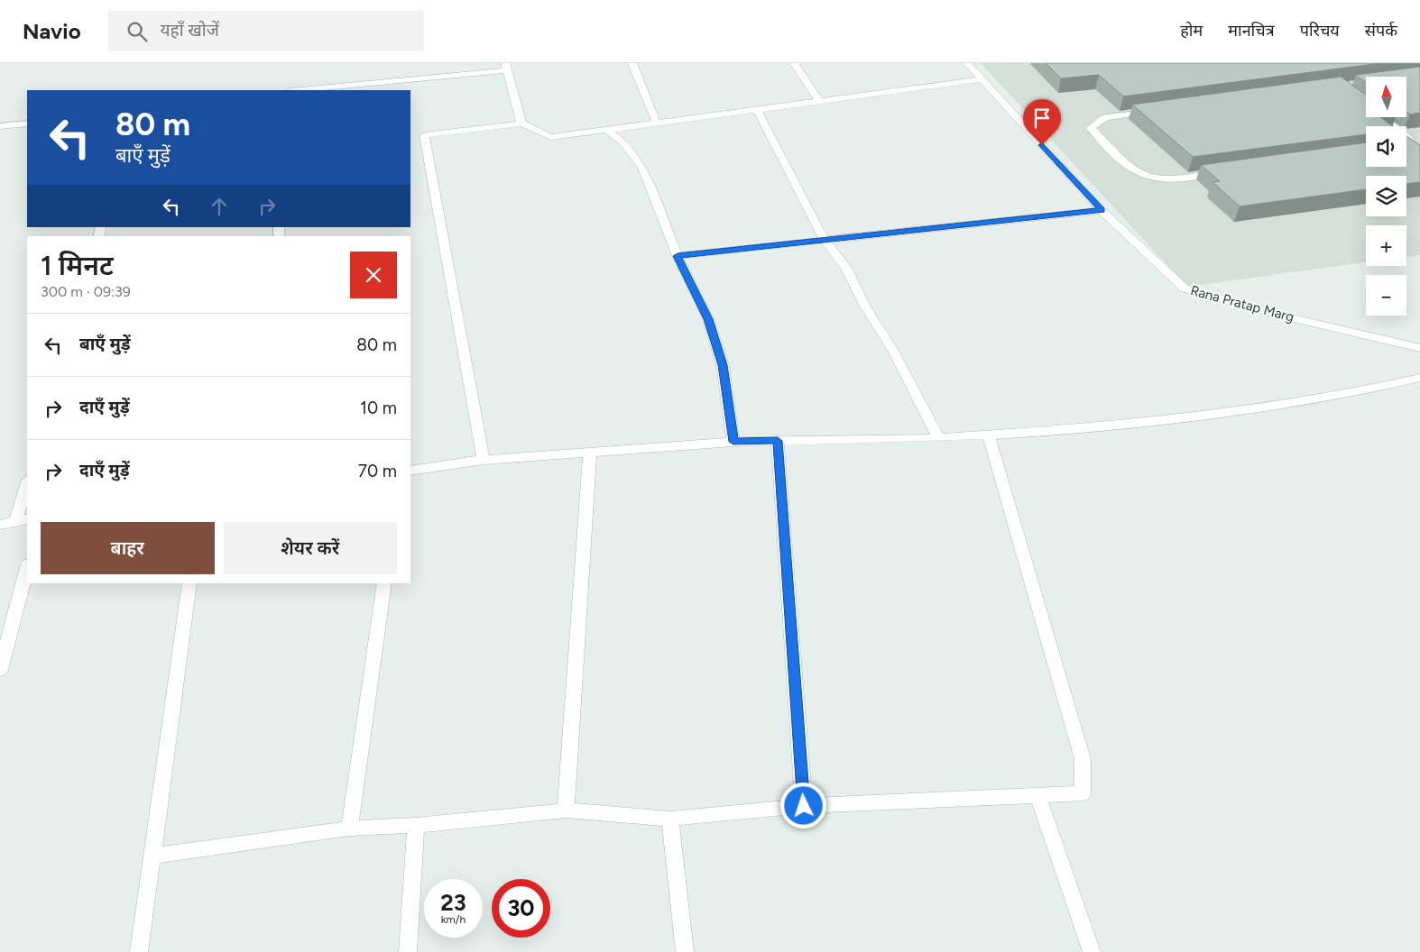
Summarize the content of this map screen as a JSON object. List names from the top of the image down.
{
  "streets": {
    "street": ["Rana Pratap Marg"]
  },
  "north": "top",
  "page": {
    "header": "Navio",
    "search": "यहाँ खोजें",
    "nav": [
      "होम",
      "मानचित्र",
      "परिचय",
      "संपर्क"
    ],
    "map_buttons": ["+", "−"],
    "turn": ["80 m", "बाएँ मुड़ें"],
    "heading": ["1 मिनट", "300 m · 09:39"],
    "list": [
      {
        "name": "बाएँ मुड़ें",
        "value": "80 m"
      },
      {
        "name": "दाएँ मुड़ें",
        "value": "10 m"
      },
      {
        "name": "दाएँ मुड़ें",
        "value": "70 m"
      }
    ],
    "buttons": ["बाहर", "शेयर करें"],
    "speed": "23 km/h",
    "limit": "30"
  }
}
